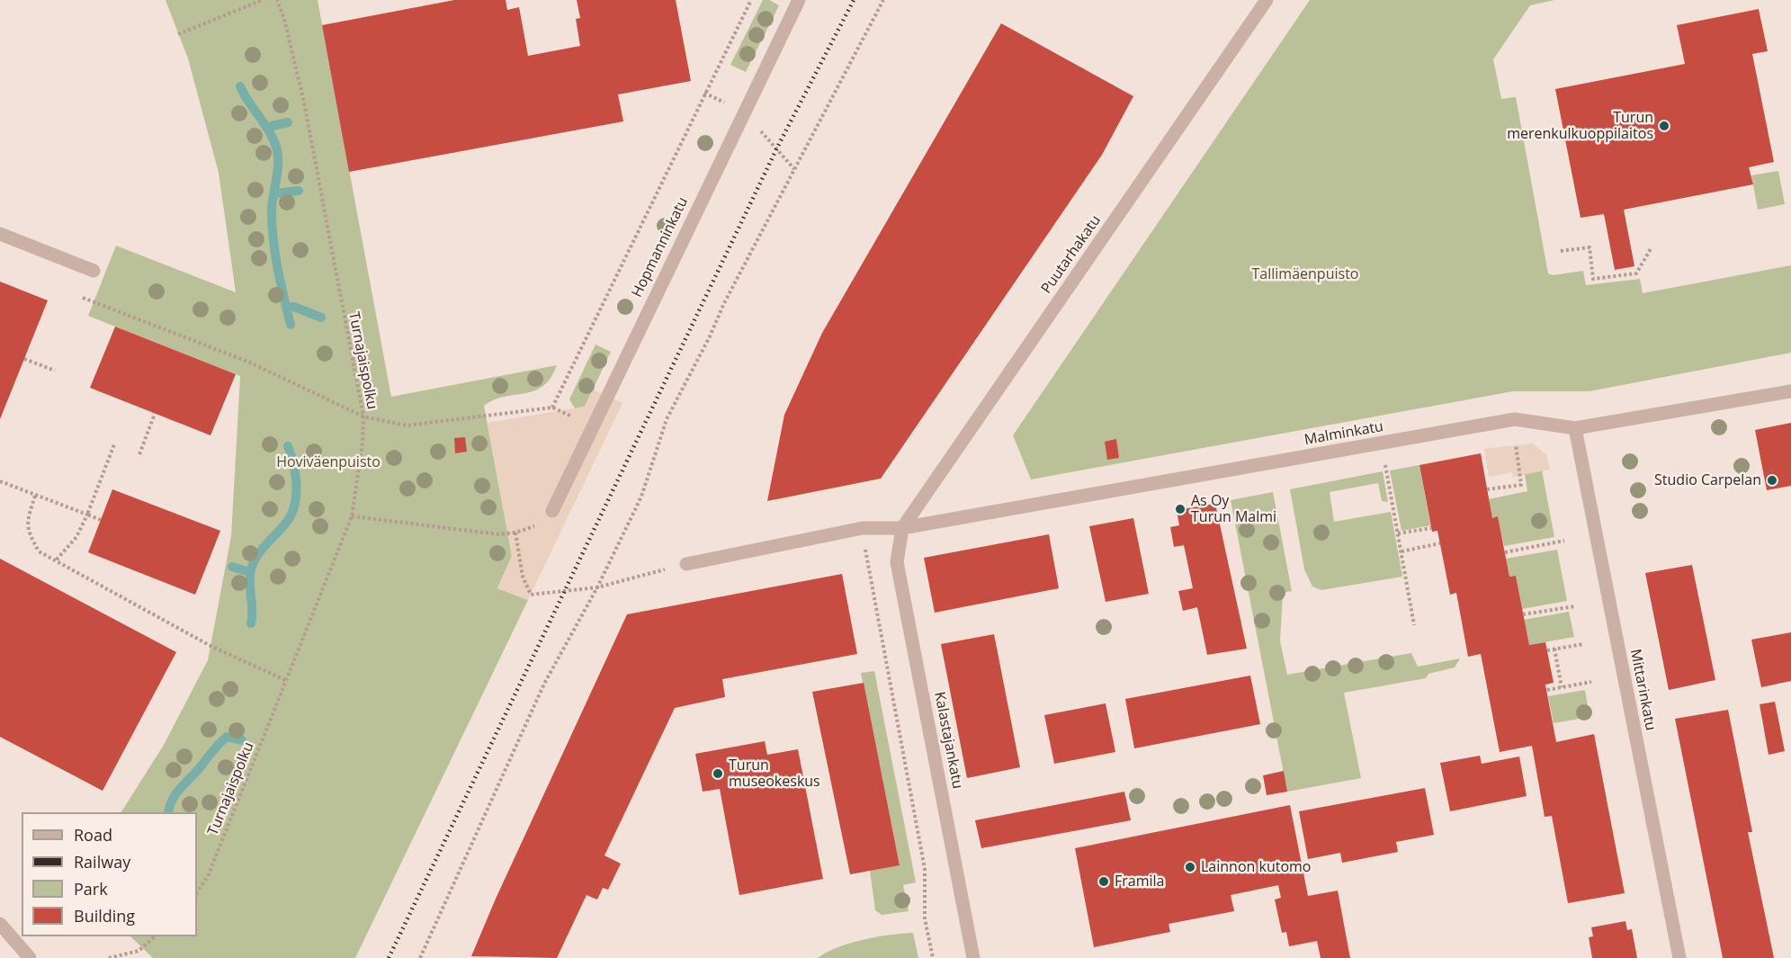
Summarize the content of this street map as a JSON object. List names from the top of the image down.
{
  "streets": {
    "street": [
      "Hopmanninkatu",
      "Puutarhakatu",
      "Malminkatu",
      "Mittarinkatu",
      "Kalastajankatu"
    ],
    "path": ["Turnajaispolku"]
  },
  "crossings": [
    ["Puutarhakatu", "Malminkatu"],
    ["Puutarhakatu", "Kalastajankatu"],
    ["Malminkatu", "Mittarinkatu"],
    ["Malminkatu", "Kalastajankatu"]
  ],
  "parks": ["Tallimäenpuisto", "Hoviväenpuisto"],
  "places": [
    "Turun merenkulkuoppilaitos",
    "Studio Carpelan",
    "As Oy Turun Malmi",
    "Turun museokeskus",
    "Lainnon kutomo",
    "Framila"
  ],
  "legend": [
    "Road",
    "Railway",
    "Park",
    "Building"
  ]
}
